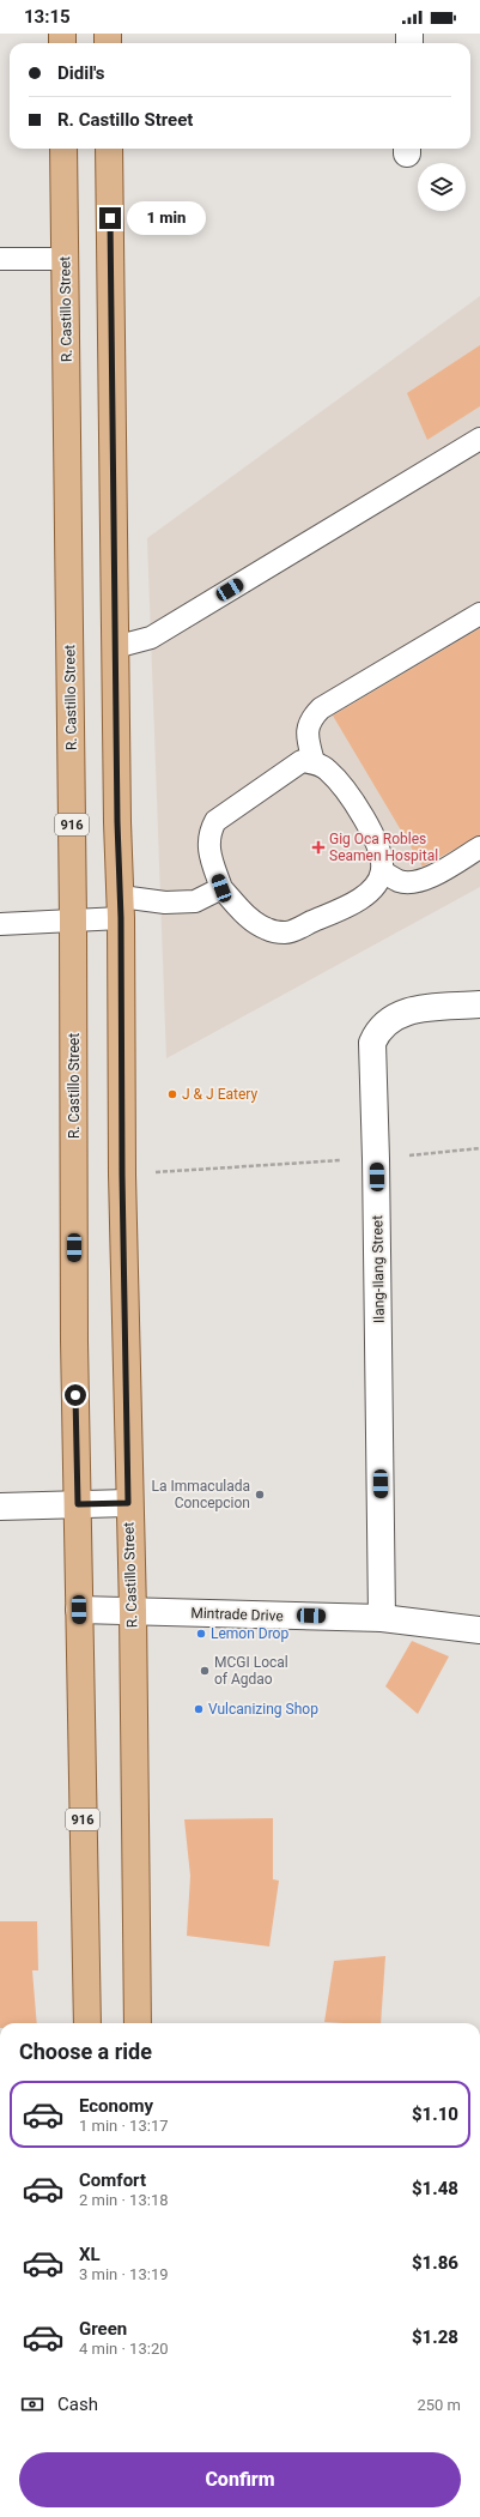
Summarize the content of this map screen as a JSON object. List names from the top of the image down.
{
  "streets": {
    "main road": ["R. Castillo Street", "916"],
    "street": ["Ilang-Ilang Street", "Mintrade Drive"]
  },
  "crossings": [
    ["R. Castillo Street", "Mintrade Drive"],
    ["Ilang-Ilang Street", "Mintrade Drive"]
  ],
  "places": {
    "health": ["Gig Oca Robles Seamen Hospital"],
    "other": [
      "J & J Eatery",
      "La Immaculada Concepcion",
      "Lemon Drop",
      "MCGI Local of Agdao",
      "Vulcanizing Shop"
    ]
  },
  "page": {
    "status": "13:15",
    "banner": ["Didil's", "R. Castillo Street"],
    "bubble": "1 min",
    "heading": "Choose a ride",
    "list": [
      {
        "name": "Economy",
        "note": "1 min · 13:17",
        "value": "$1.10"
      },
      {
        "name": "Comfort",
        "note": "2 min · 13:18",
        "value": "$1.48"
      },
      {
        "name": "XL",
        "note": "3 min · 13:19",
        "value": "$1.86"
      },
      {
        "name": "Green",
        "note": "4 min · 13:20",
        "value": "$1.28"
      }
    ],
    "pay": ["Cash", "250 m"],
    "buttons": "Confirm"
  }
}
